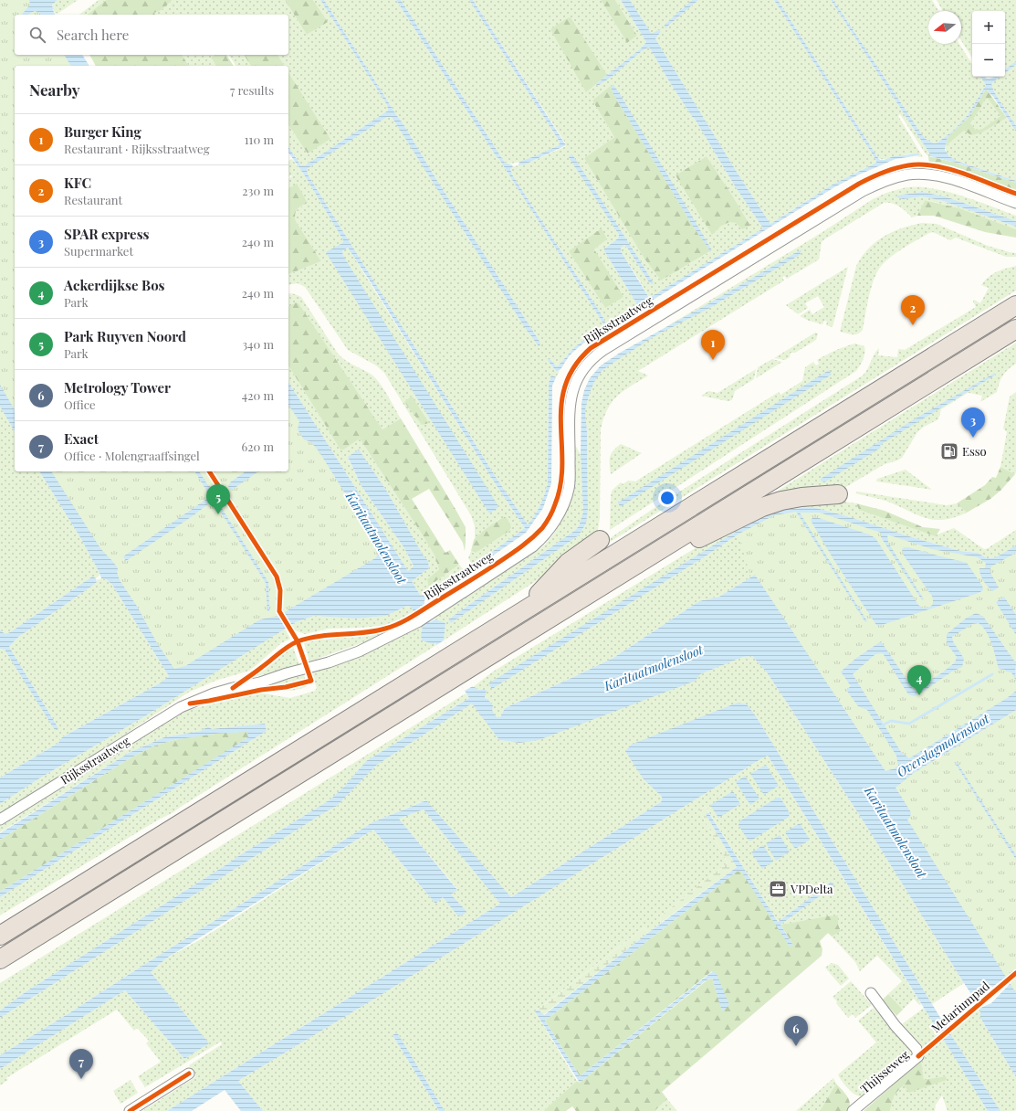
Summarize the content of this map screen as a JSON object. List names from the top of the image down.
{
  "streets": {
    "street": ["Rijksstraatweg", "Thijsseweg"],
    "cycle path": ["Melariumpad"]
  },
  "water": ["Karitaatmolensloot", "Overslagmolensloot"],
  "places": {
    "fuel station": ["Esso"],
    "office": ["VPDelta"]
  },
  "north": "left",
  "page": {
    "map_buttons": ["+", "−"],
    "search": "Search here",
    "heading": ["Nearby", "7 results"],
    "list": [
      {
        "mark": "1",
        "name": "Burger King",
        "note": "Restaurant · Rijksstraatweg",
        "value": "110 m"
      },
      {
        "mark": "2",
        "name": "KFC",
        "note": "Restaurant",
        "value": "230 m"
      },
      {
        "mark": "3",
        "name": "SPAR express",
        "note": "Supermarket",
        "value": "240 m"
      },
      {
        "mark": "4",
        "name": "Ackerdijkse Bos",
        "note": "Park",
        "value": "240 m"
      },
      {
        "mark": "5",
        "name": "Park Ruyven Noord",
        "note": "Park",
        "value": "340 m"
      },
      {
        "mark": "6",
        "name": "Metrology Tower",
        "note": "Office",
        "value": "420 m"
      },
      {
        "mark": "7",
        "name": "Exact",
        "note": "Office · Molengraaffsingel",
        "value": "620 m"
      }
    ],
    "pins": [
      "2",
      "1",
      "3",
      "5",
      "4",
      "6",
      "7"
    ]
  }
}
